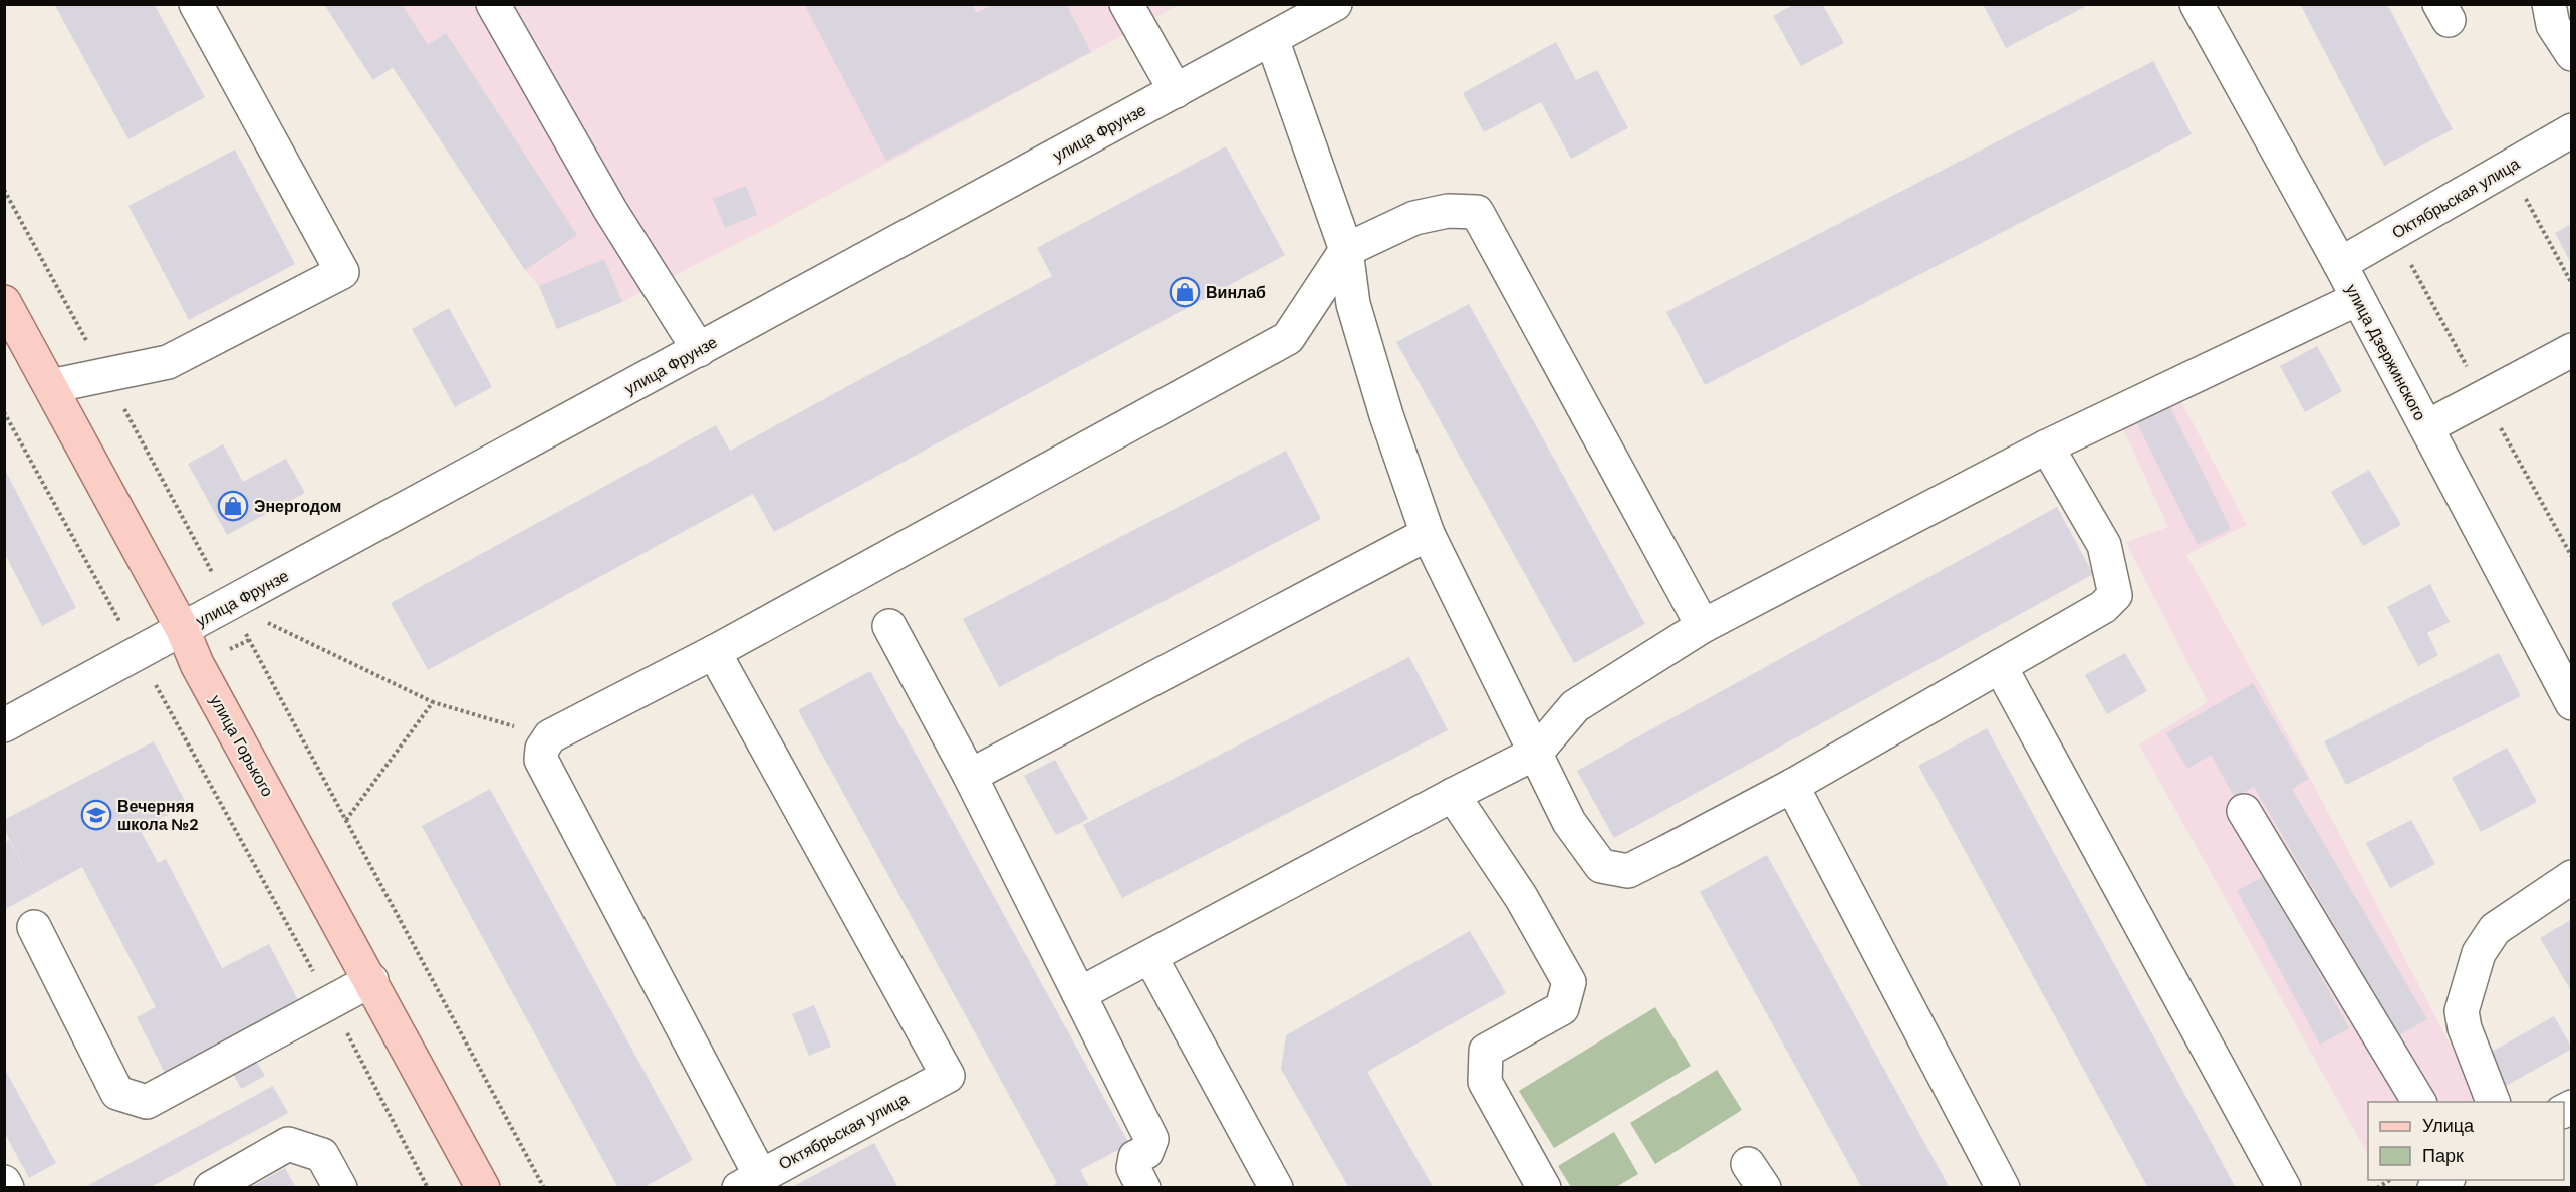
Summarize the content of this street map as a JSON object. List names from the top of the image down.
{
  "streets": {
    "main road": ["улица Горького"],
    "street": ["улица Фрунзе", "Октябрьская улица", "улица Дзержинского"]
  },
  "crossings": [
    ["улица Фрунзе", "улица Горького"],
    ["Октябрьская улица", "улица Дзержинского"]
  ],
  "places": {
    "shop": ["Винлаб", "Энергодом"],
    "school or university": ["Вечерняя школа №2"]
  },
  "legend": ["Улица", "Парк"]
}
